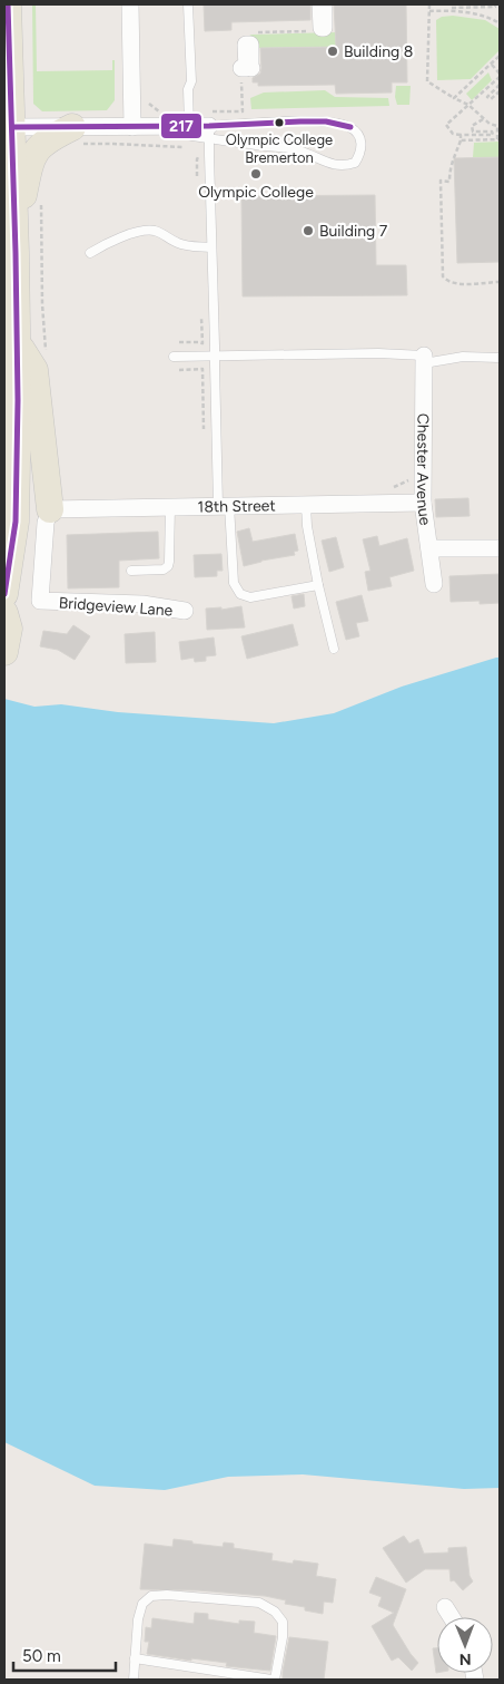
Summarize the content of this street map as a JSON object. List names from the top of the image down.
{
  "streets": {
    "street": ["Chester Avenue", "18th Street", "Bridgeview Lane"]
  },
  "crossings": [
    ["Chester Avenue", "18th Street"],
    ["18th Street", "Bridgeview Lane"]
  ],
  "places": [
    "Building 8",
    "Olympic College Bremerton",
    "Olympic College",
    "Building 7"
  ],
  "lines": ["transit line 217"],
  "scale_bar": "50 m",
  "north": "bottom"
}
